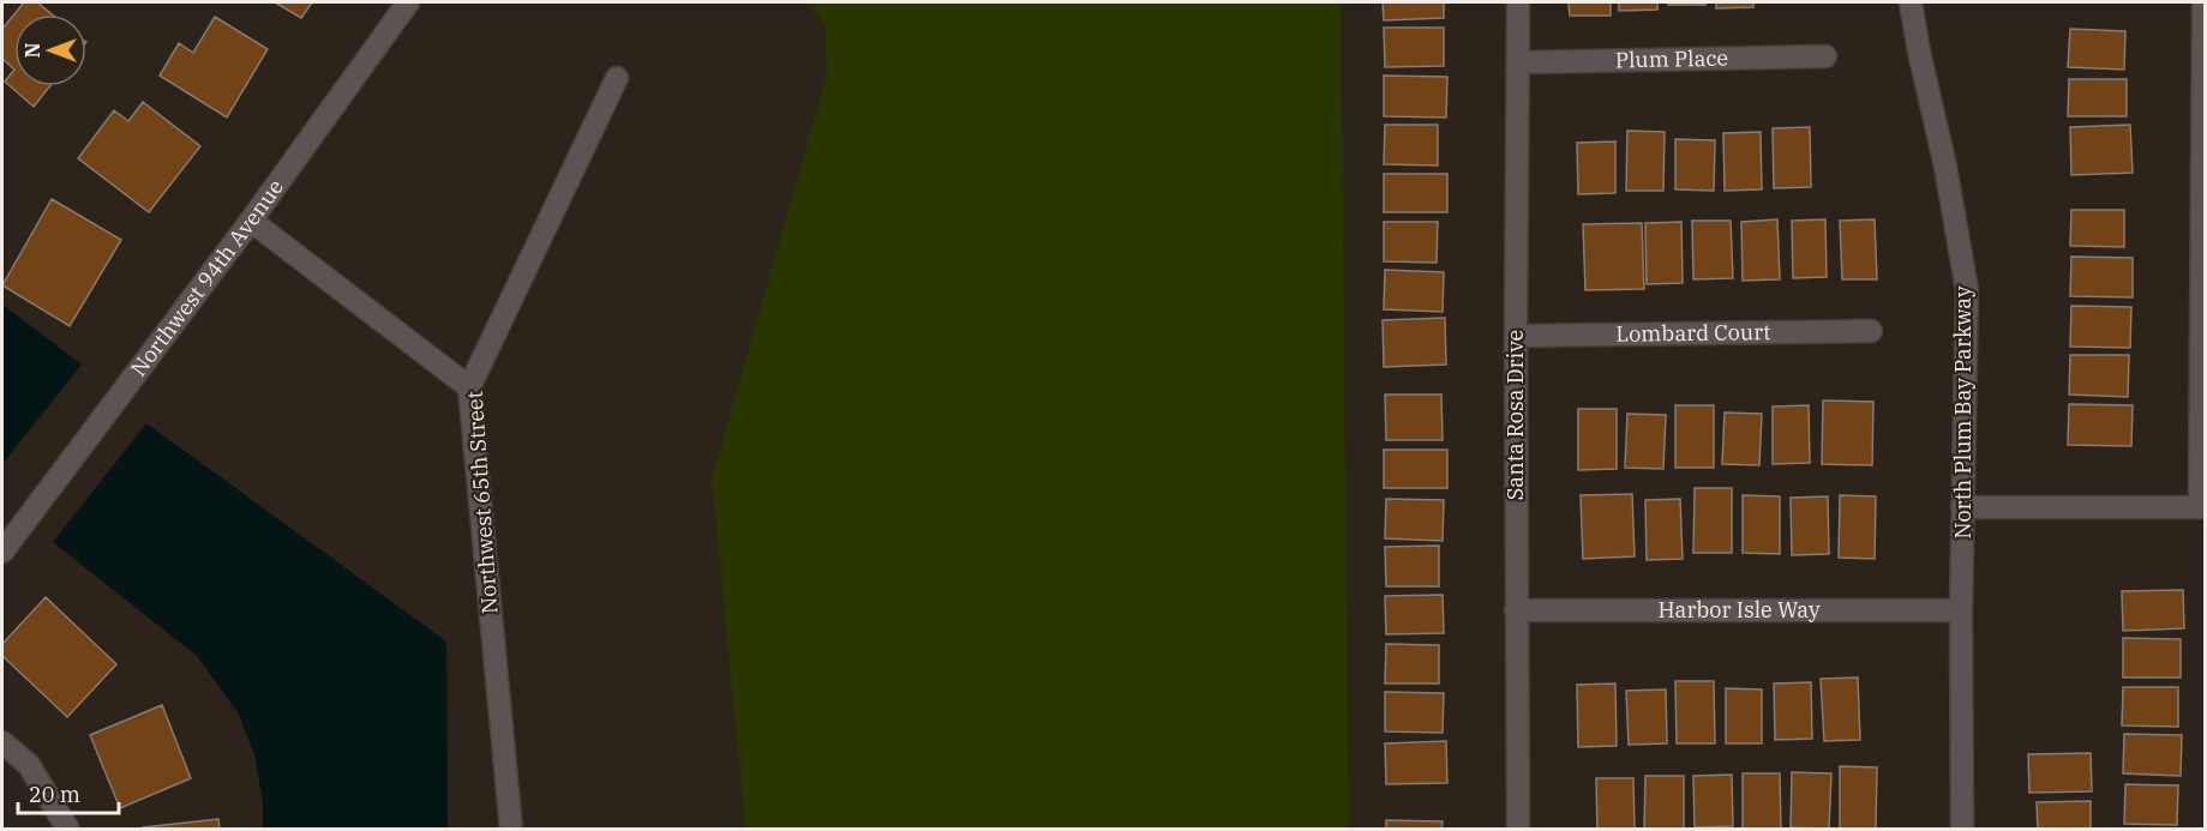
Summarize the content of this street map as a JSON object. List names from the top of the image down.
{
  "streets": {
    "street": [
      "Plum Place",
      "Northwest 94th Avenue",
      "Lombard Court",
      "North Plum Bay Parkway",
      "Santa Rosa Drive",
      "Northwest 65th Street",
      "Harbor Isle Way"
    ]
  },
  "crossings": [
    ["Plum Place", "Santa Rosa Drive"],
    ["Lombard Court", "Santa Rosa Drive"],
    ["North Plum Bay Parkway", "Harbor Isle Way"],
    ["Santa Rosa Drive", "Harbor Isle Way"]
  ],
  "scale_bar": "20 m",
  "north": "left"
}
